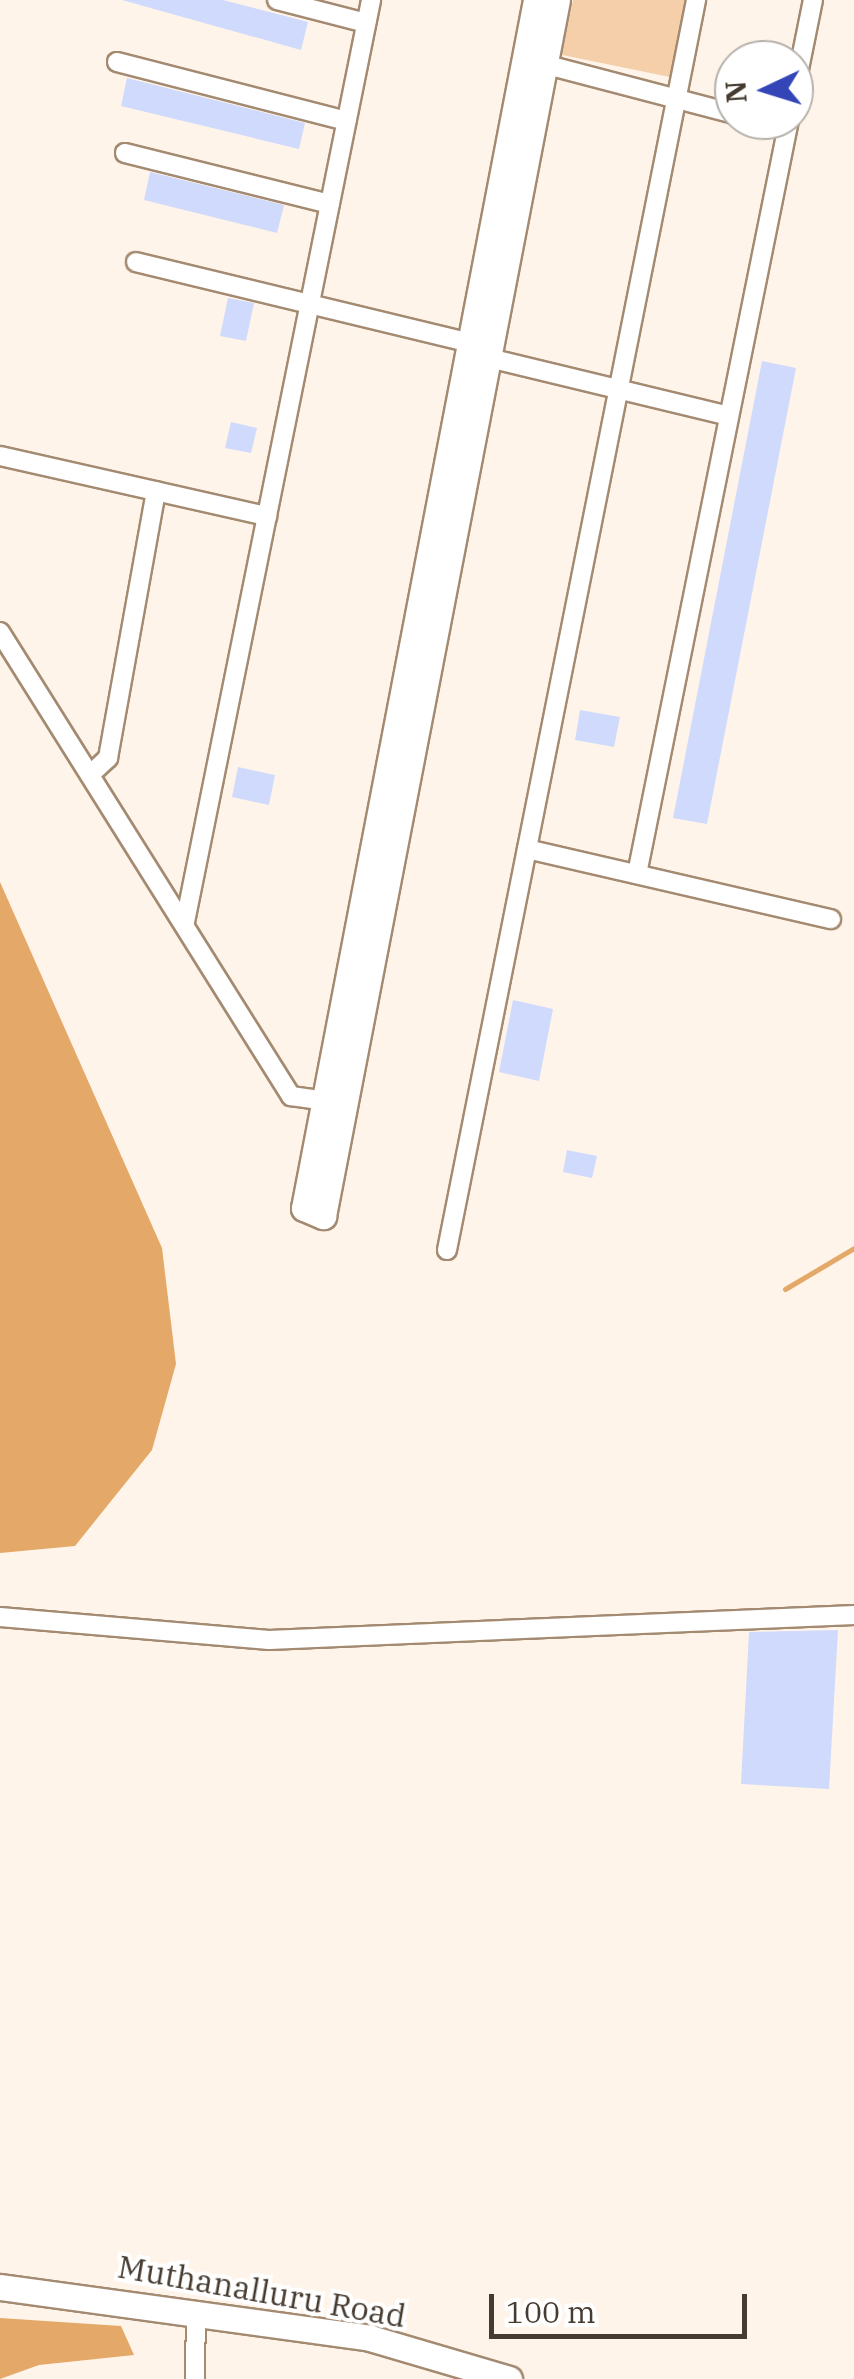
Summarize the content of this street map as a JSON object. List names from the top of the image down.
{
  "streets": {
    "street": ["Muthanalluru Road"]
  },
  "scale_bar": "100 m",
  "north": "left"
}
